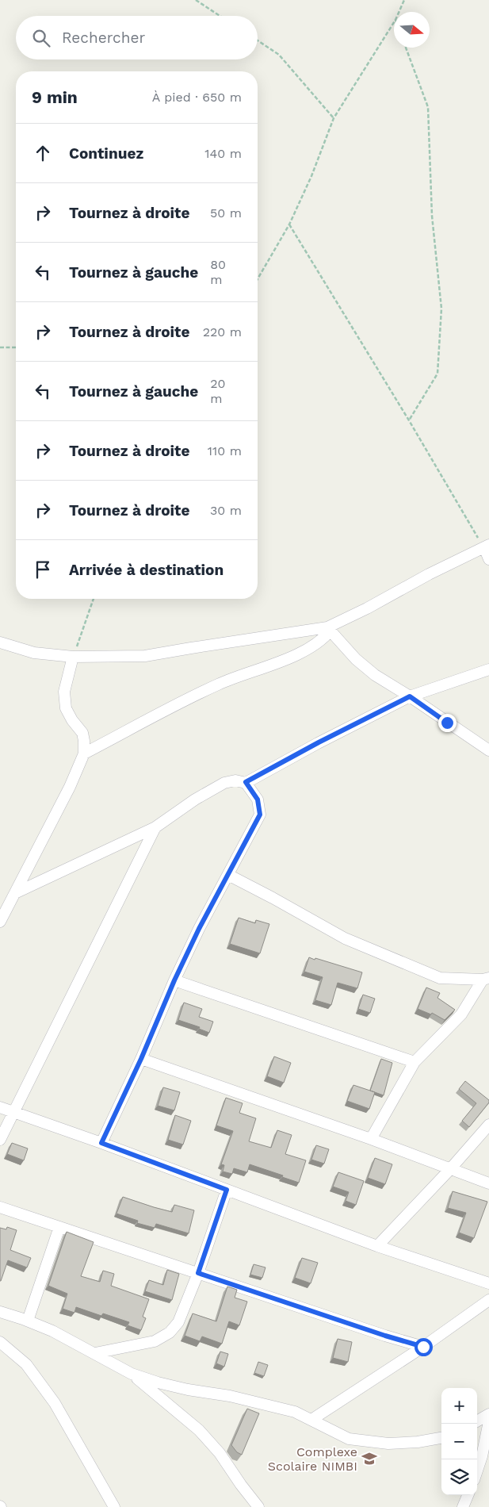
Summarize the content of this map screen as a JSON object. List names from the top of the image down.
{
  "places": {
    "school or university": ["Complexe Scolaire NIMBI"]
  },
  "north": "right",
  "page": {
    "search": "Rechercher",
    "heading": ["9 min", "À pied · 650 m"],
    "list": [
      ["Continuez", "140 m"],
      ["Tournez à droite", "50 m"],
      ["Tournez à gauche", "80 m"],
      ["Tournez à droite", "220 m"],
      ["Tournez à gauche", "20 m"],
      ["Tournez à droite", "110 m"],
      ["Tournez à droite", "30 m"],
      "Arrivée à destination"
    ],
    "map_buttons": ["+", "−"]
  }
}
